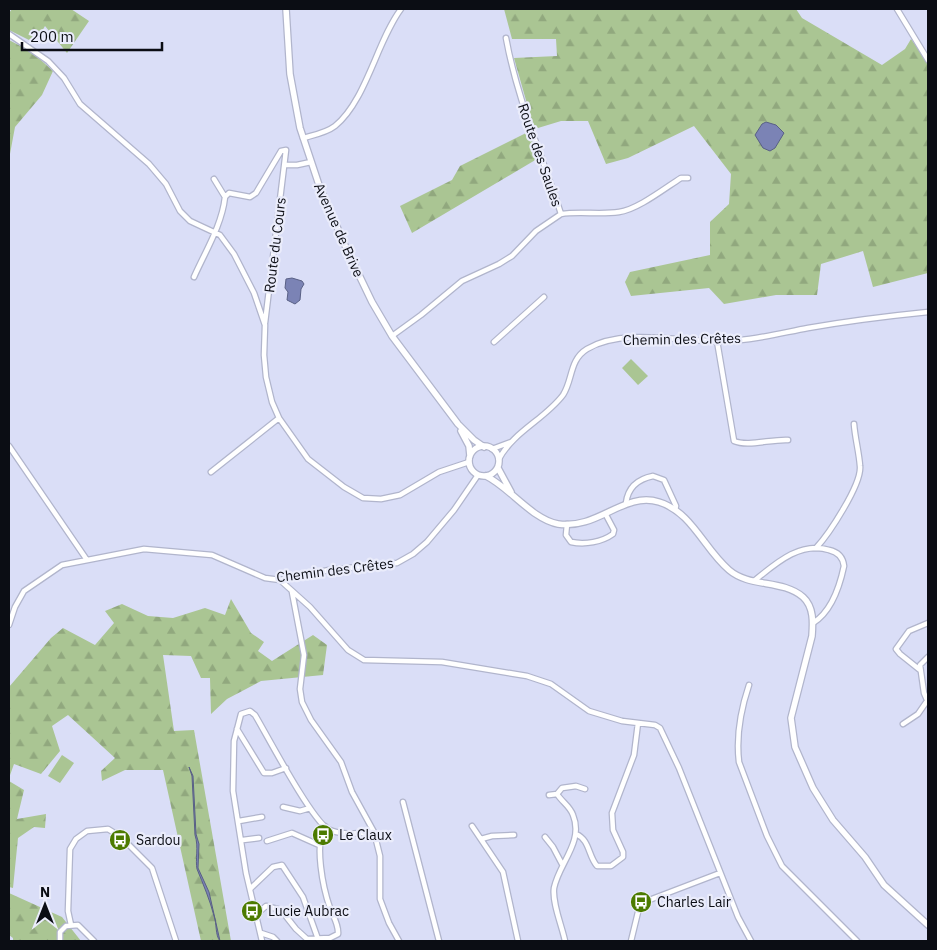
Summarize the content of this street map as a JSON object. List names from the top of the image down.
{
  "streets": {
    "street": [
      "Route des Saules",
      "Avenue de Brive",
      "Route du Cours",
      "Chemin des Crêtes"
    ]
  },
  "crossings": [
    ["Route des Saules", "Avenue de Brive"],
    ["Route du Cours", "Chemin des Crêtes"]
  ],
  "places": {
    "bus stop": [
      "Le Claux",
      "Sardou",
      "Charles Lair",
      "Lucie Aubrac"
    ]
  },
  "scale_bar": "200 m",
  "north": "top"
}
